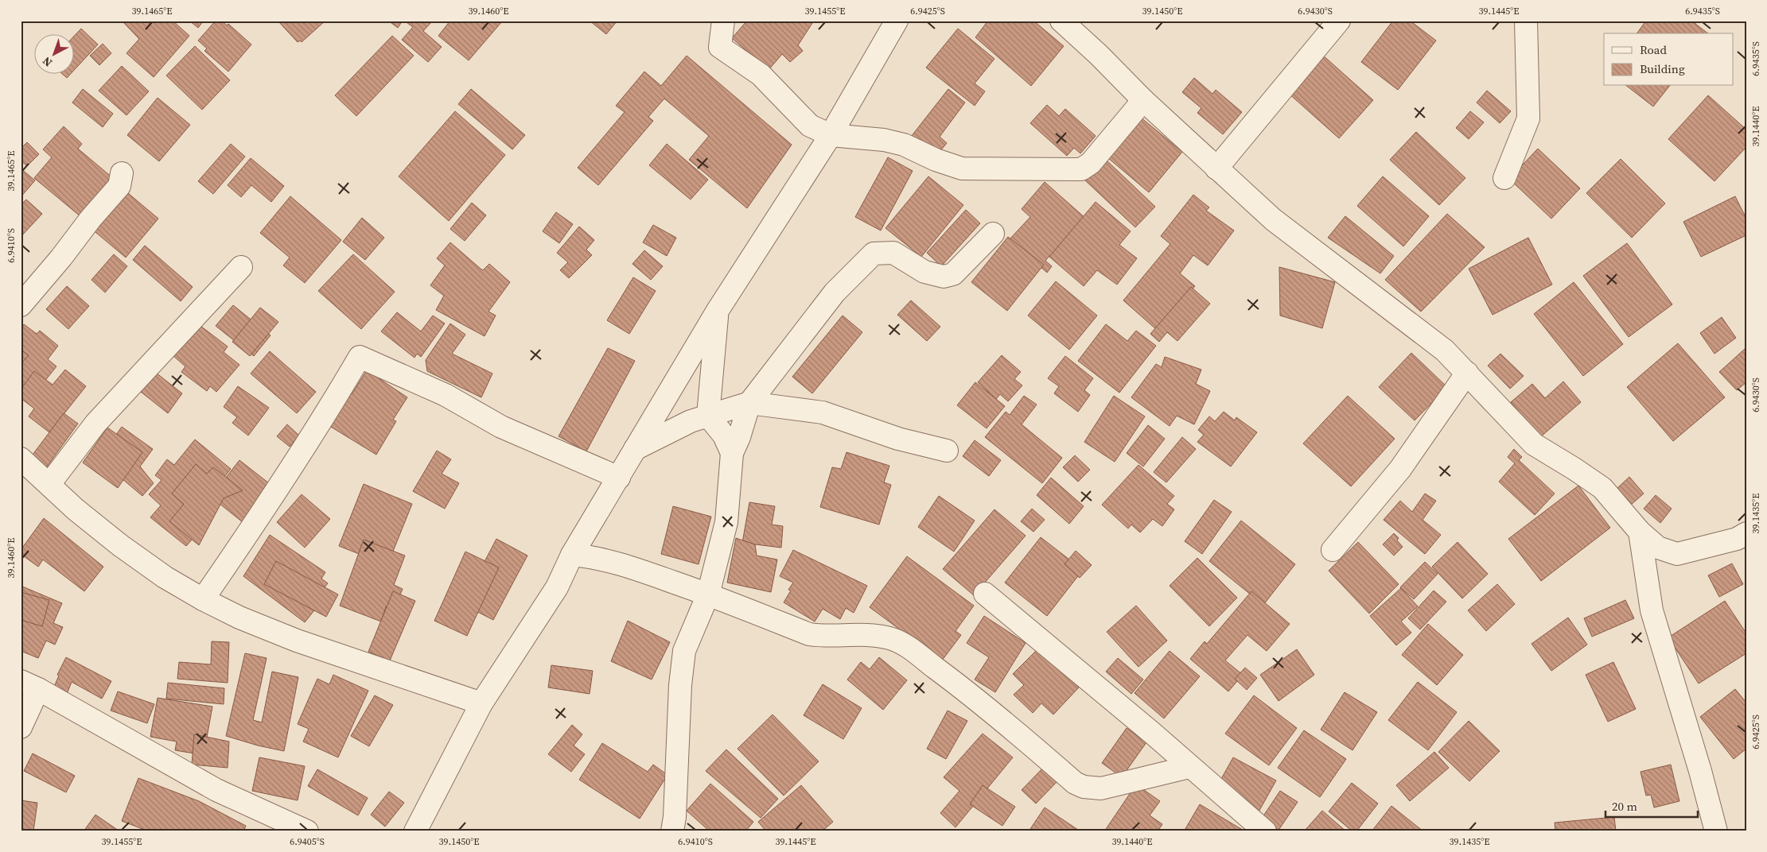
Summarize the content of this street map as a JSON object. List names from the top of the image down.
{
  "legend": ["Road", "Building"],
  "scale_bar": "20 m",
  "north": "bottom left",
  "coordinates": [
    "39.1465°E",
    "39.1460°E",
    "39.1455°E",
    "6.9425°S",
    "39.1450°E",
    "6.9430°S",
    "39.1445°E",
    "6.9435°S",
    "39.1440°E",
    "6.9410°S",
    "39.1435°E",
    "6.9405°S"
  ]
}
